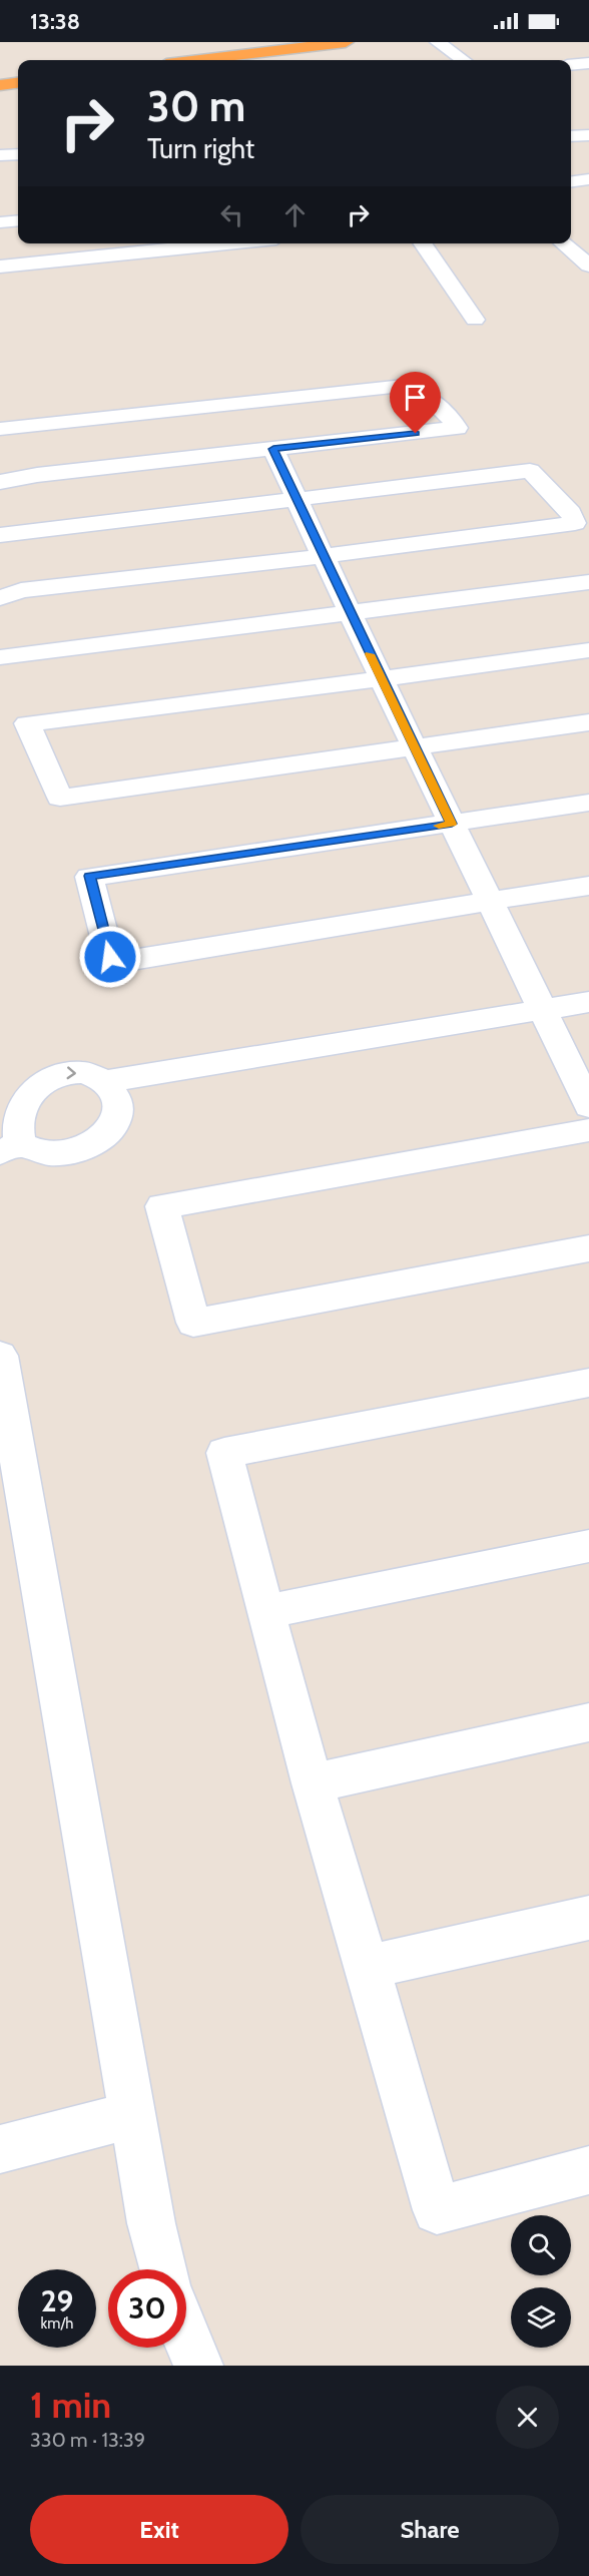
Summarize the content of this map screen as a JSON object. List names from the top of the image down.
{
  "page": {
    "status": "13:38",
    "turn": ["30 m", "Turn right"],
    "speed": "29 km/h",
    "limit": "30",
    "heading": ["1 min", "330 m · 13:39"],
    "buttons": ["Exit", "Share"]
  }
}
